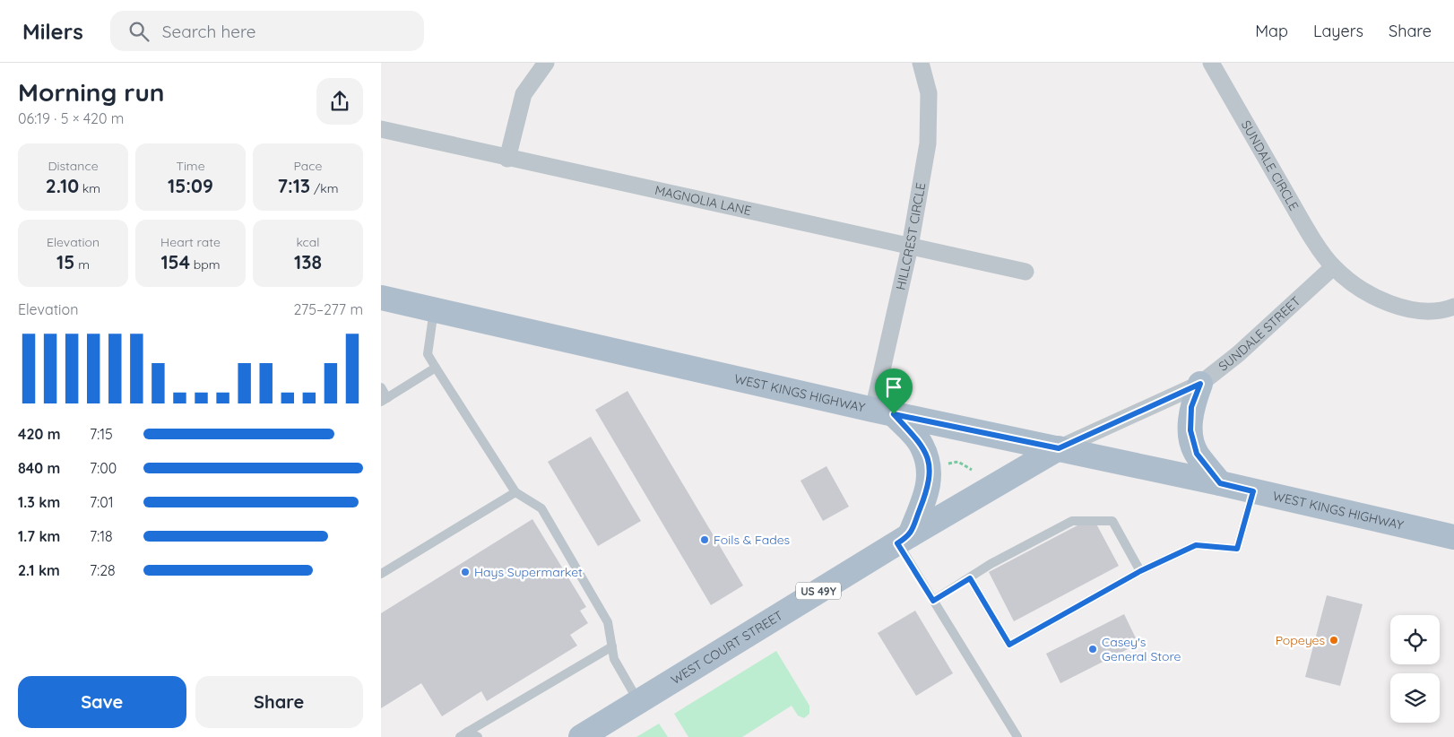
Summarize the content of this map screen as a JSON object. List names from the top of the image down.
{
  "streets": {
    "main road": ["WEST KINGS HIGHWAY", "US 49Y", "WEST COURT STREET"],
    "street": [
      "SUNDALE CIRCLE",
      "MAGNOLIA LANE",
      "HILLCREST CIRCLE",
      "SUNDALE STREET"
    ]
  },
  "crossings": [
    ["SUNDALE CIRCLE", "SUNDALE STREET"],
    ["MAGNOLIA LANE", "HILLCREST CIRCLE"],
    ["HILLCREST CIRCLE", "WEST KINGS HIGHWAY"],
    ["SUNDALE STREET", "WEST KINGS HIGHWAY"],
    ["SUNDALE STREET", "WEST COURT STREET"],
    ["WEST KINGS HIGHWAY", "WEST COURT STREET"]
  ],
  "places": [
    "Foils & Fades",
    "Hays Supermarket",
    "Popeyes",
    "Casey's General Store"
  ],
  "page": {
    "header": "Milers",
    "search": "Search here",
    "nav": ["Map", "Layers", "Share"],
    "heading": ["Morning run", "06:19 · 5 × 420 m"],
    "stats": [
      ["Distance", "2.10 km"],
      ["Time", "15:09"],
      ["Pace", "7:13 /km"],
      ["Elevation", "15 m"],
      ["Heart rate", "154 bpm"],
      ["kcal", "138"]
    ],
    "chart": ["Elevation", "275–277 m"],
    "list": [
      {
        "name": "420 m",
        "note": "7:15"
      },
      {
        "name": "840 m",
        "note": "7:00"
      },
      {
        "name": "1.3 km",
        "note": "7:01"
      },
      {
        "name": "1.7 km",
        "note": "7:18"
      },
      {
        "name": "2.1 km",
        "note": "7:28"
      }
    ],
    "buttons": ["Save", "Share"]
  }
}
